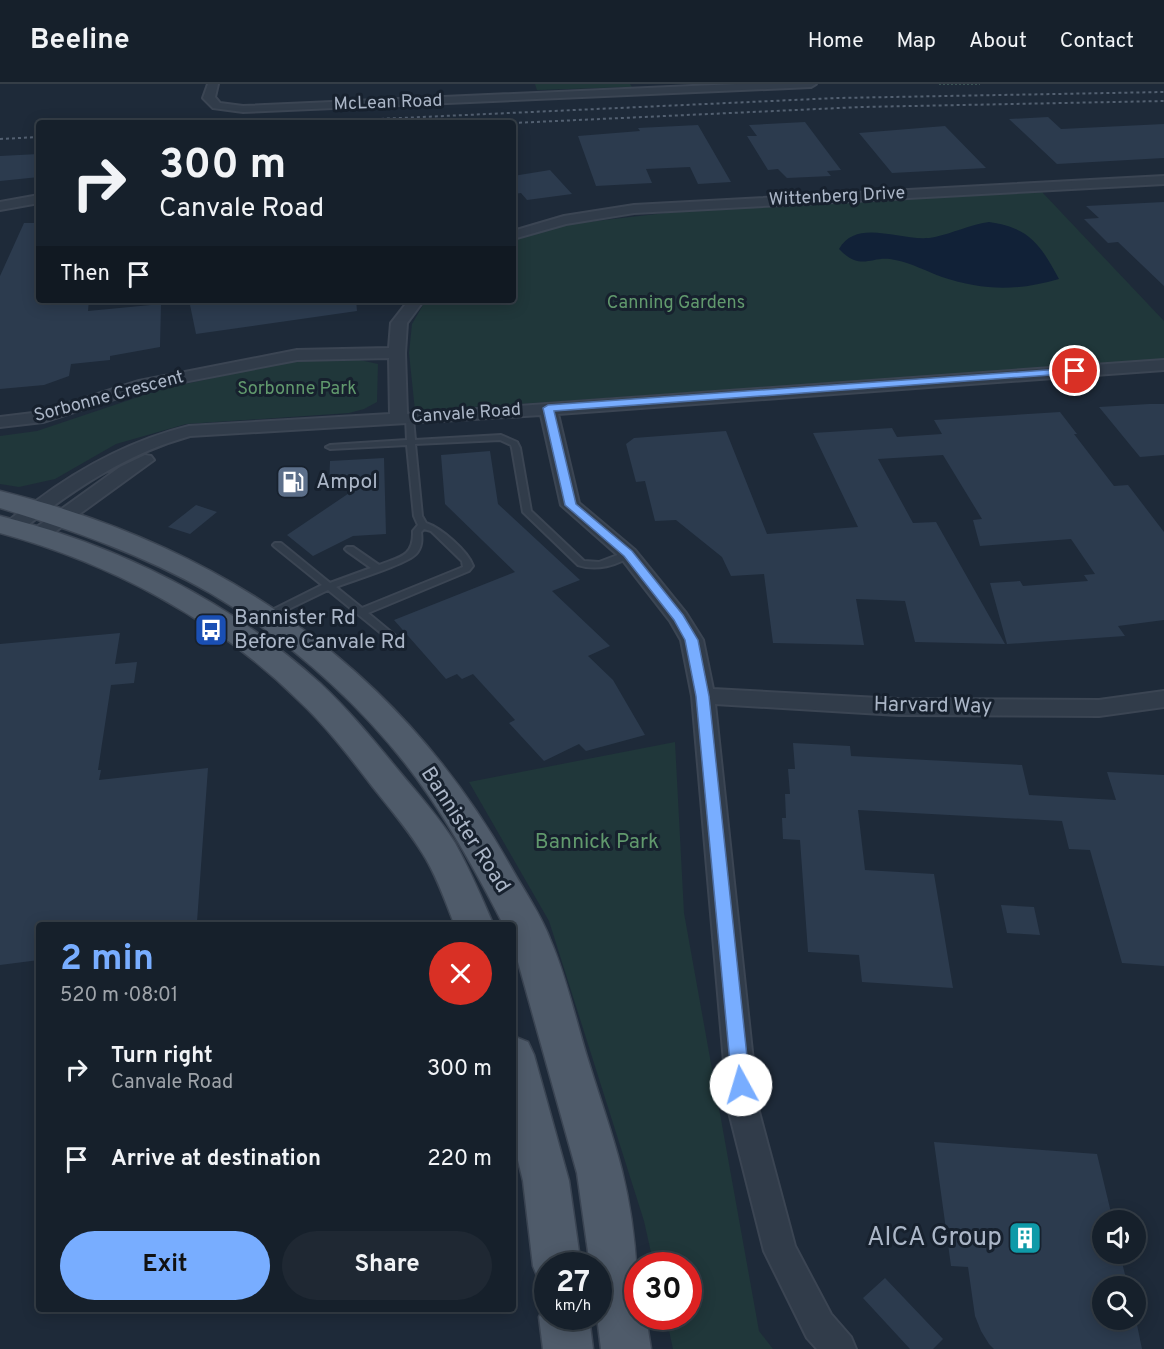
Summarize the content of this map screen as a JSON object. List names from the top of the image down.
{
  "streets": {
    "main road": ["Bannister Road"],
    "street": [
      "McLean Road",
      "Wittenberg Drive",
      "Sorbonne Crescent",
      "Canvale Road",
      "Harvard Way"
    ]
  },
  "crossings": [
    ["Canvale Road", "Bannister Road"]
  ],
  "parks": ["Canning Gardens", "Sorbonne Park", "Bannick Park"],
  "places": {
    "fuel station": ["Ampol"],
    "bus stop": ["Bannister Rd Before Canvale Rd"],
    "building": ["AICA Group"]
  },
  "page": {
    "header": "Beeline",
    "nav": [
      "Home",
      "Map",
      "About",
      "Contact"
    ],
    "turn": ["300 m", "Canvale Road"],
    "then": "Then",
    "heading": ["2 min", "520 m · 08:01"],
    "list": [
      {
        "name": "Turn right",
        "note": "Canvale Road",
        "value": "300 m"
      },
      {
        "name": "Arrive at destination",
        "value": "220 m"
      }
    ],
    "buttons": ["Exit", "Share"],
    "speed": "27 km/h",
    "limit": "30"
  }
}
